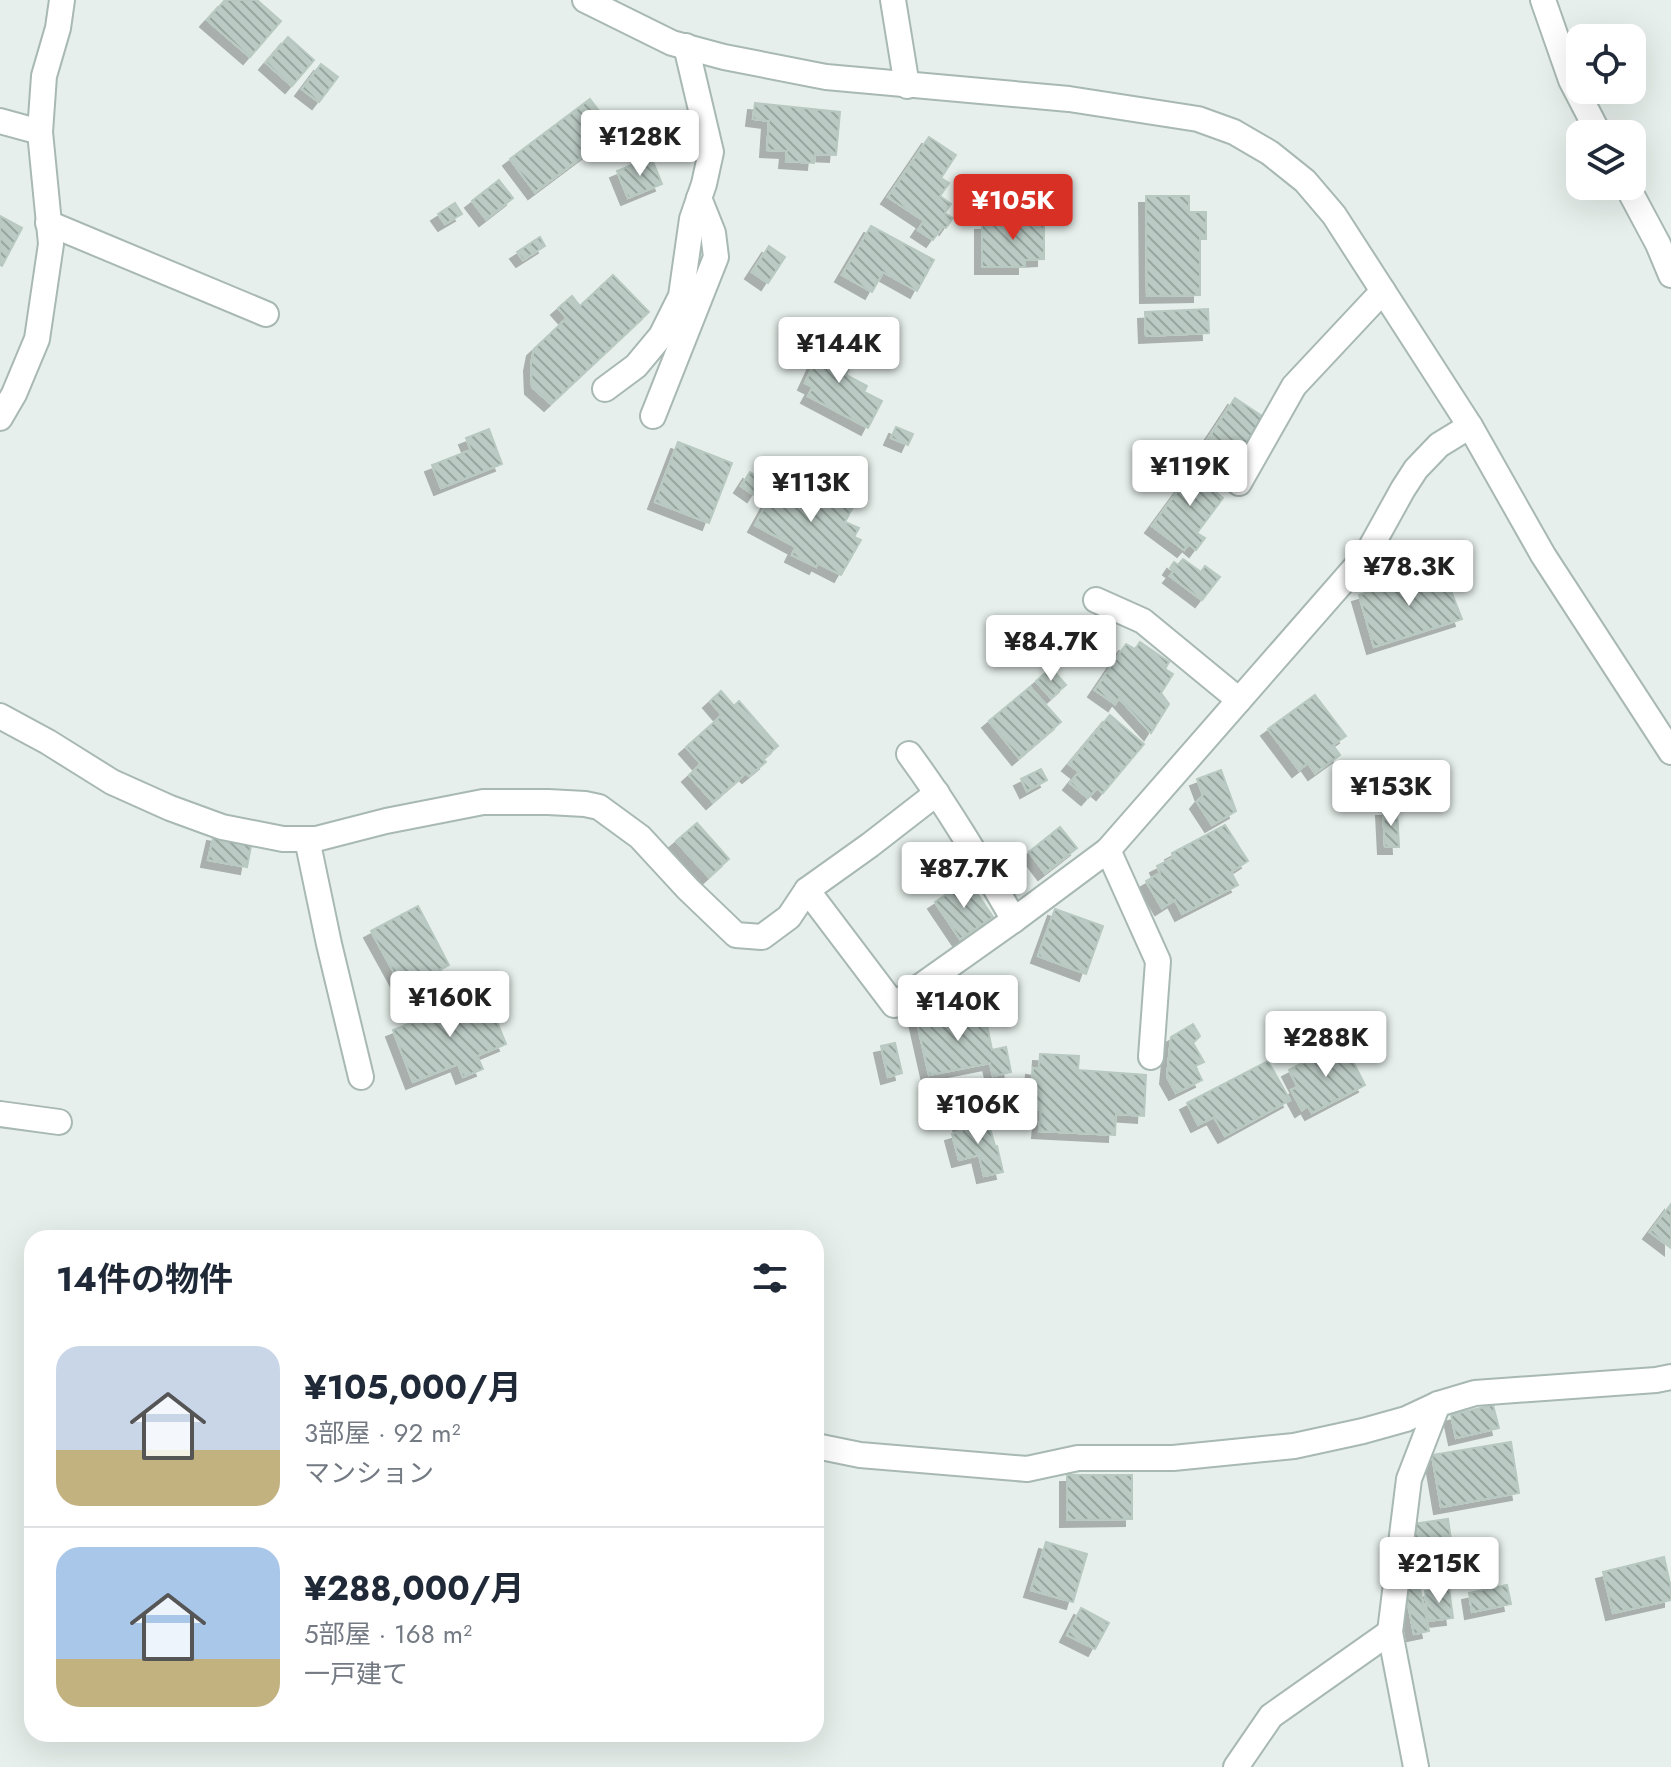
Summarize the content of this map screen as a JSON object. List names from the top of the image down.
{
  "page": {
    "price": [
      "¥128K",
      "¥105K",
      "¥144K",
      "¥119K",
      "¥113K",
      "¥78.3K",
      "¥84.7K",
      "¥153K",
      "¥87.7K",
      "¥160K",
      "¥140K",
      "¥288K",
      "¥106K",
      "¥215K"
    ],
    "heading": "14件の物件",
    "list": [
      {
        "name": "¥105,000/月",
        "note": "3部屋 · 92 m² · マンション"
      },
      {
        "name": "¥288,000/月",
        "note": "5部屋 · 168 m² · 一戸建て"
      }
    ]
  }
}
